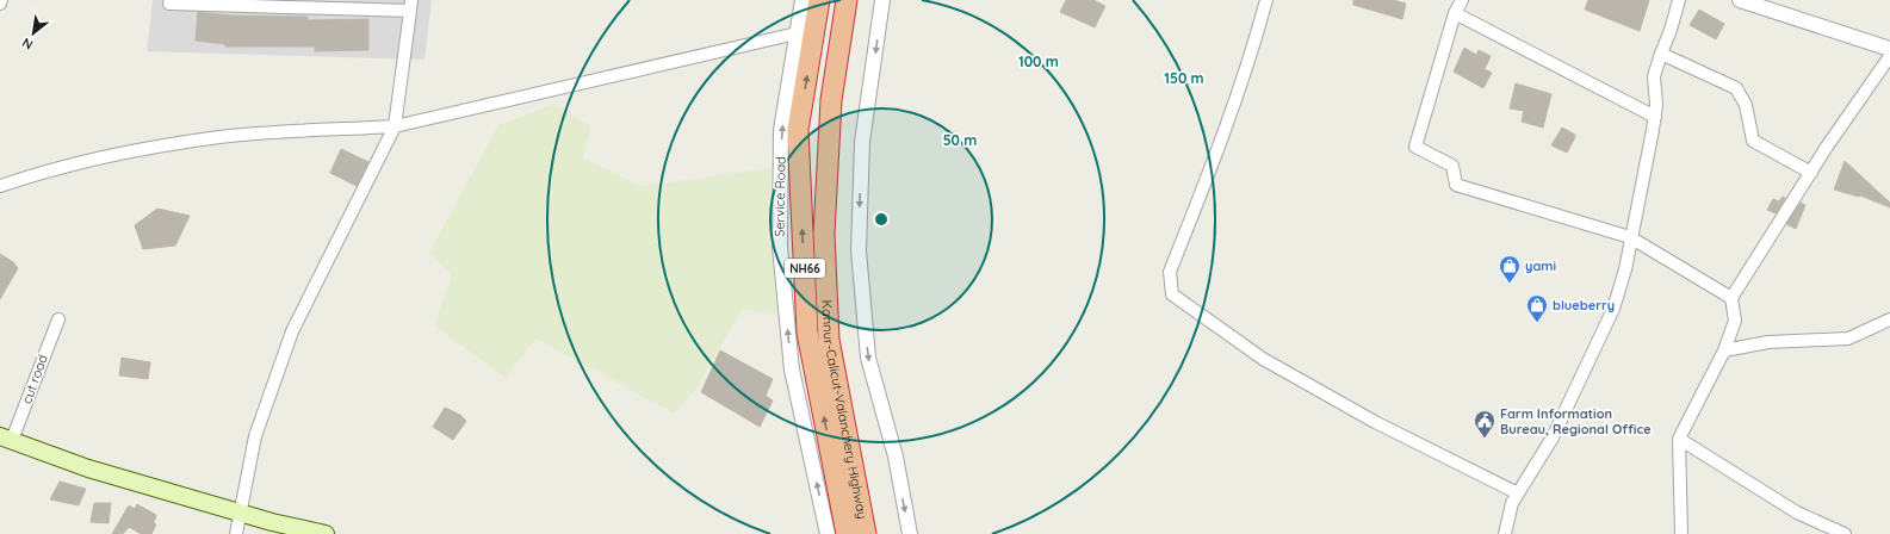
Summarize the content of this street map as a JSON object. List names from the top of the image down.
{
  "streets": {
    "highway": ["NH66", "Kannur-Calicut-Valanchery Highway"],
    "street": ["Service Road", "cut road"]
  },
  "places": {
    "shop": ["yami", "blueberry"],
    "public building": ["Farm Information Bureau, Regional Office"]
  },
  "north": "bottom left",
  "rings": ["100 m", "150 m", "50 m"]
}
